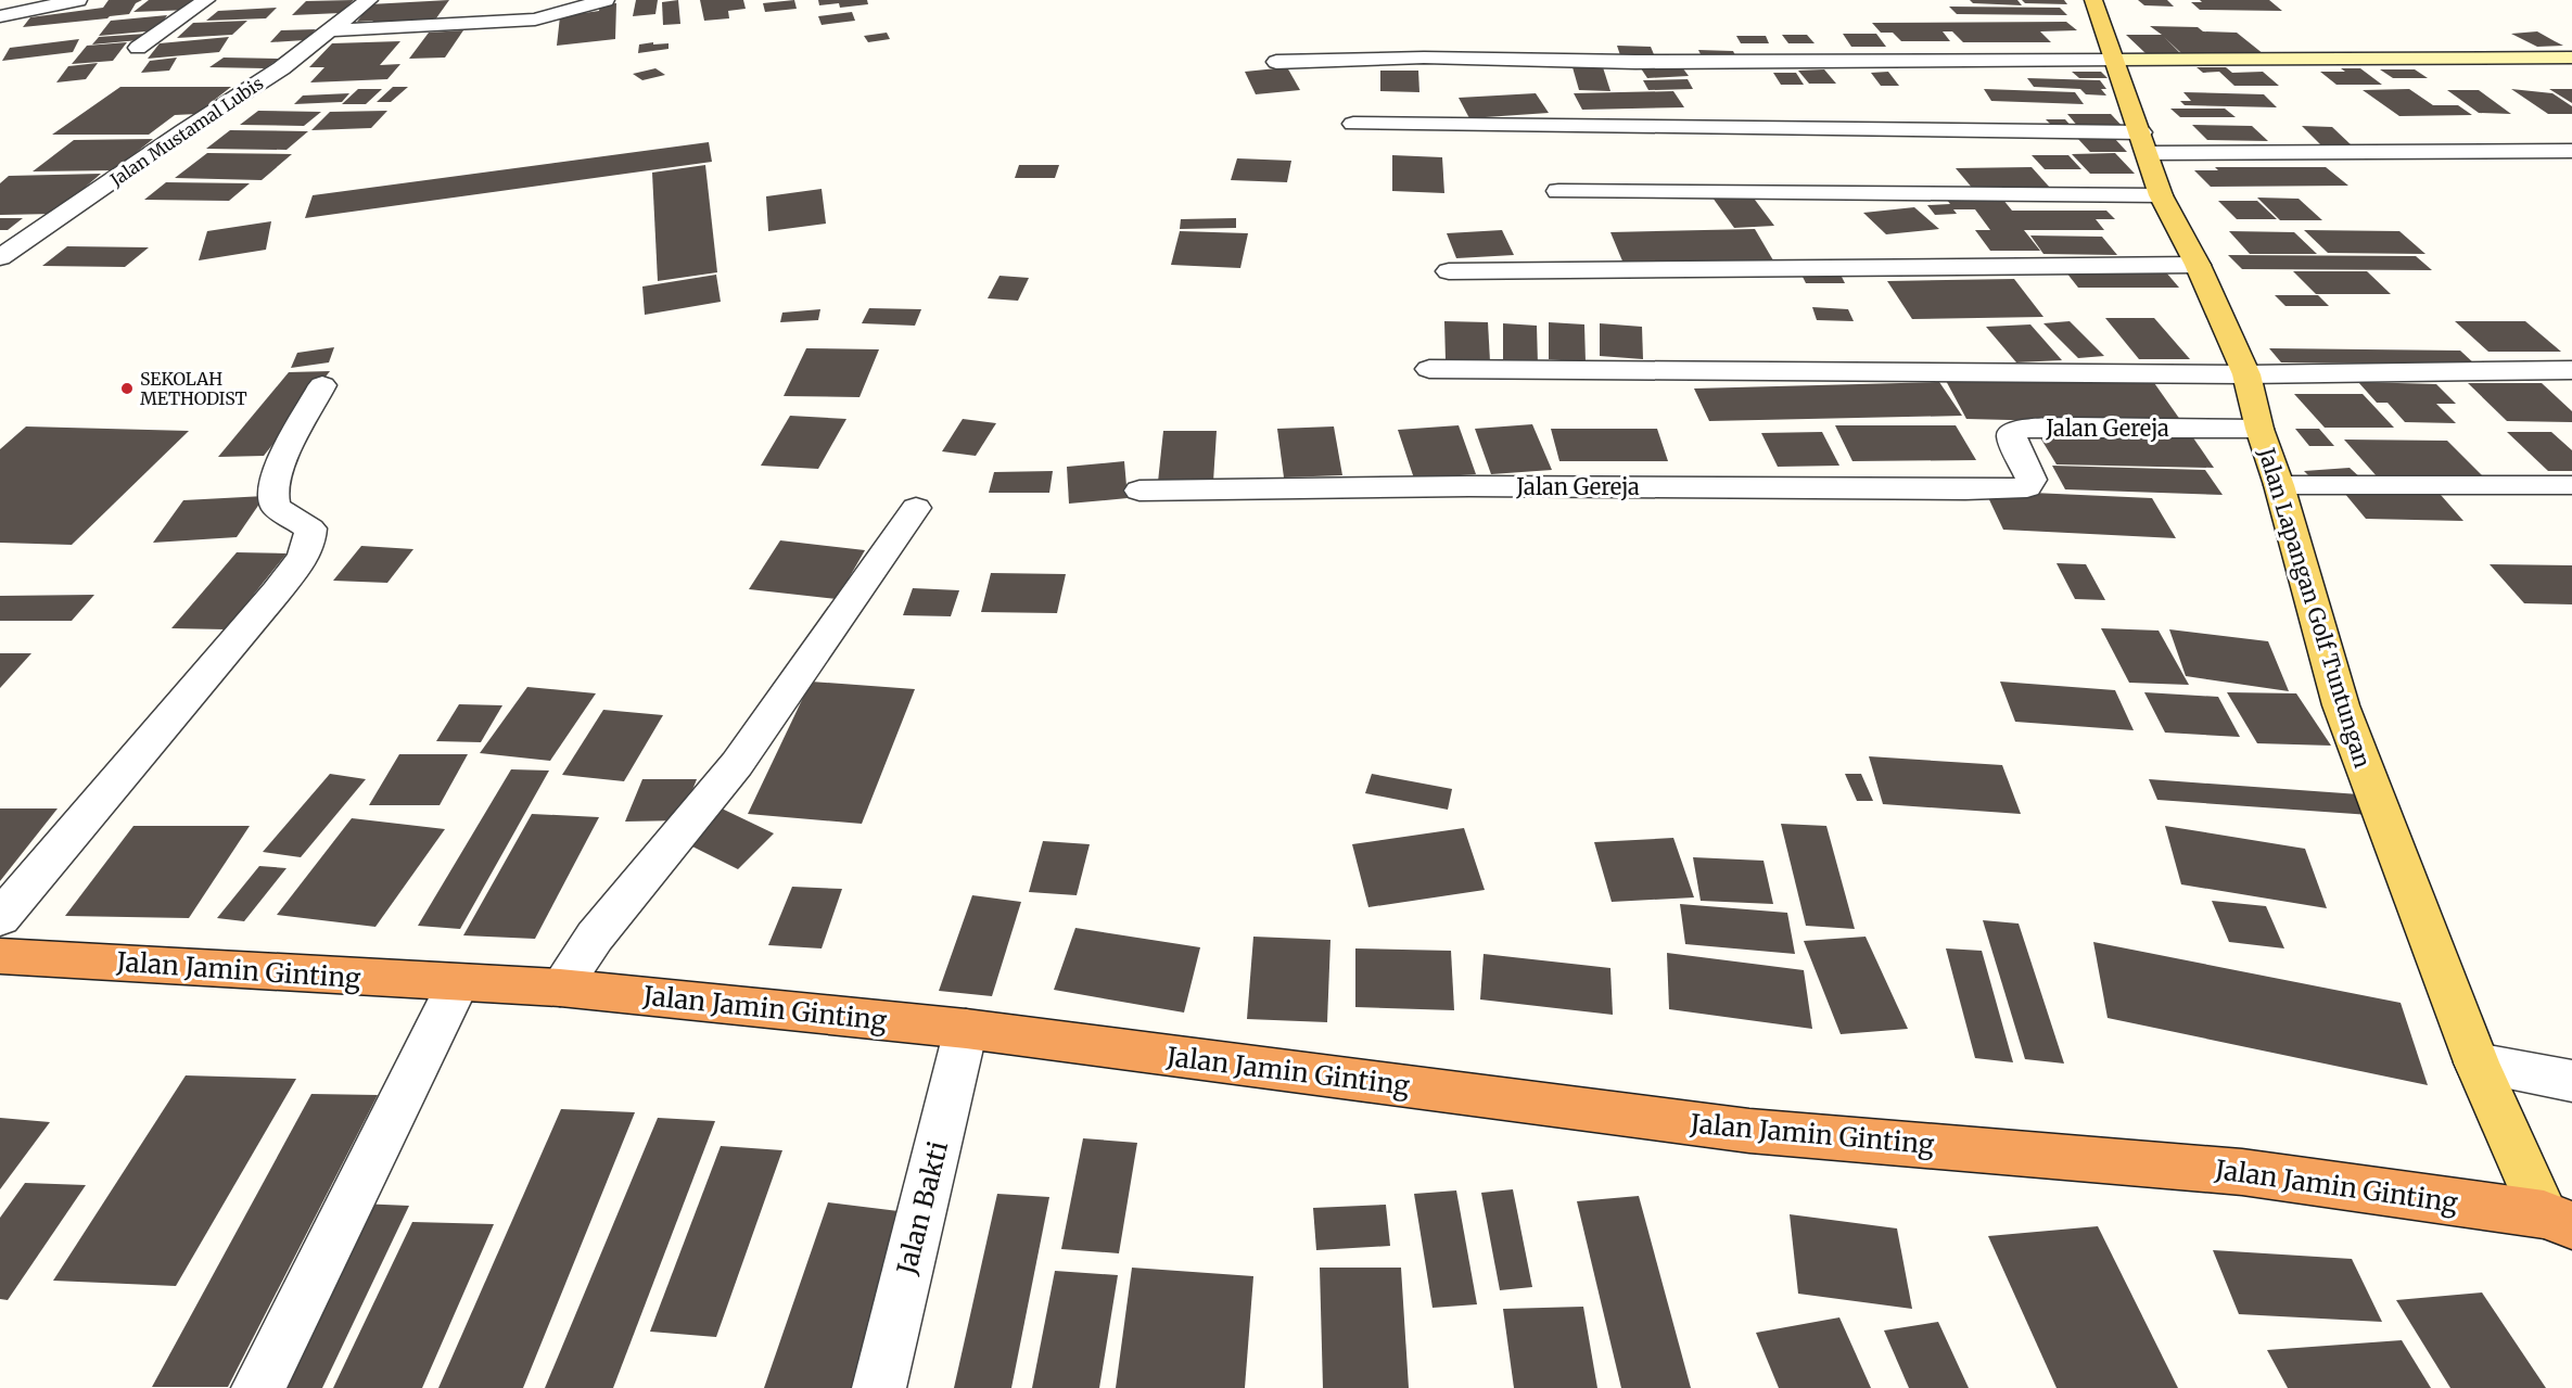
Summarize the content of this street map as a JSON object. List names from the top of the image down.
{
  "streets": {
    "highway": ["Jalan Jamin Ginting"],
    "main road": ["Jalan Lapangan Golf Tuntungan"],
    "street": ["Jalan Mustamal Lubis", "Jalan Gereja", "Jalan Bakti"]
  },
  "crossings": [
    ["Jalan Gereja", "Jalan Lapangan Golf Tuntungan"],
    ["Jalan Lapangan Golf Tuntungan", "Jalan Jamin Ginting"],
    ["Jalan Jamin Ginting", "Jalan Bakti"]
  ],
  "places": ["SEKOLAH METHODIST"]
}
